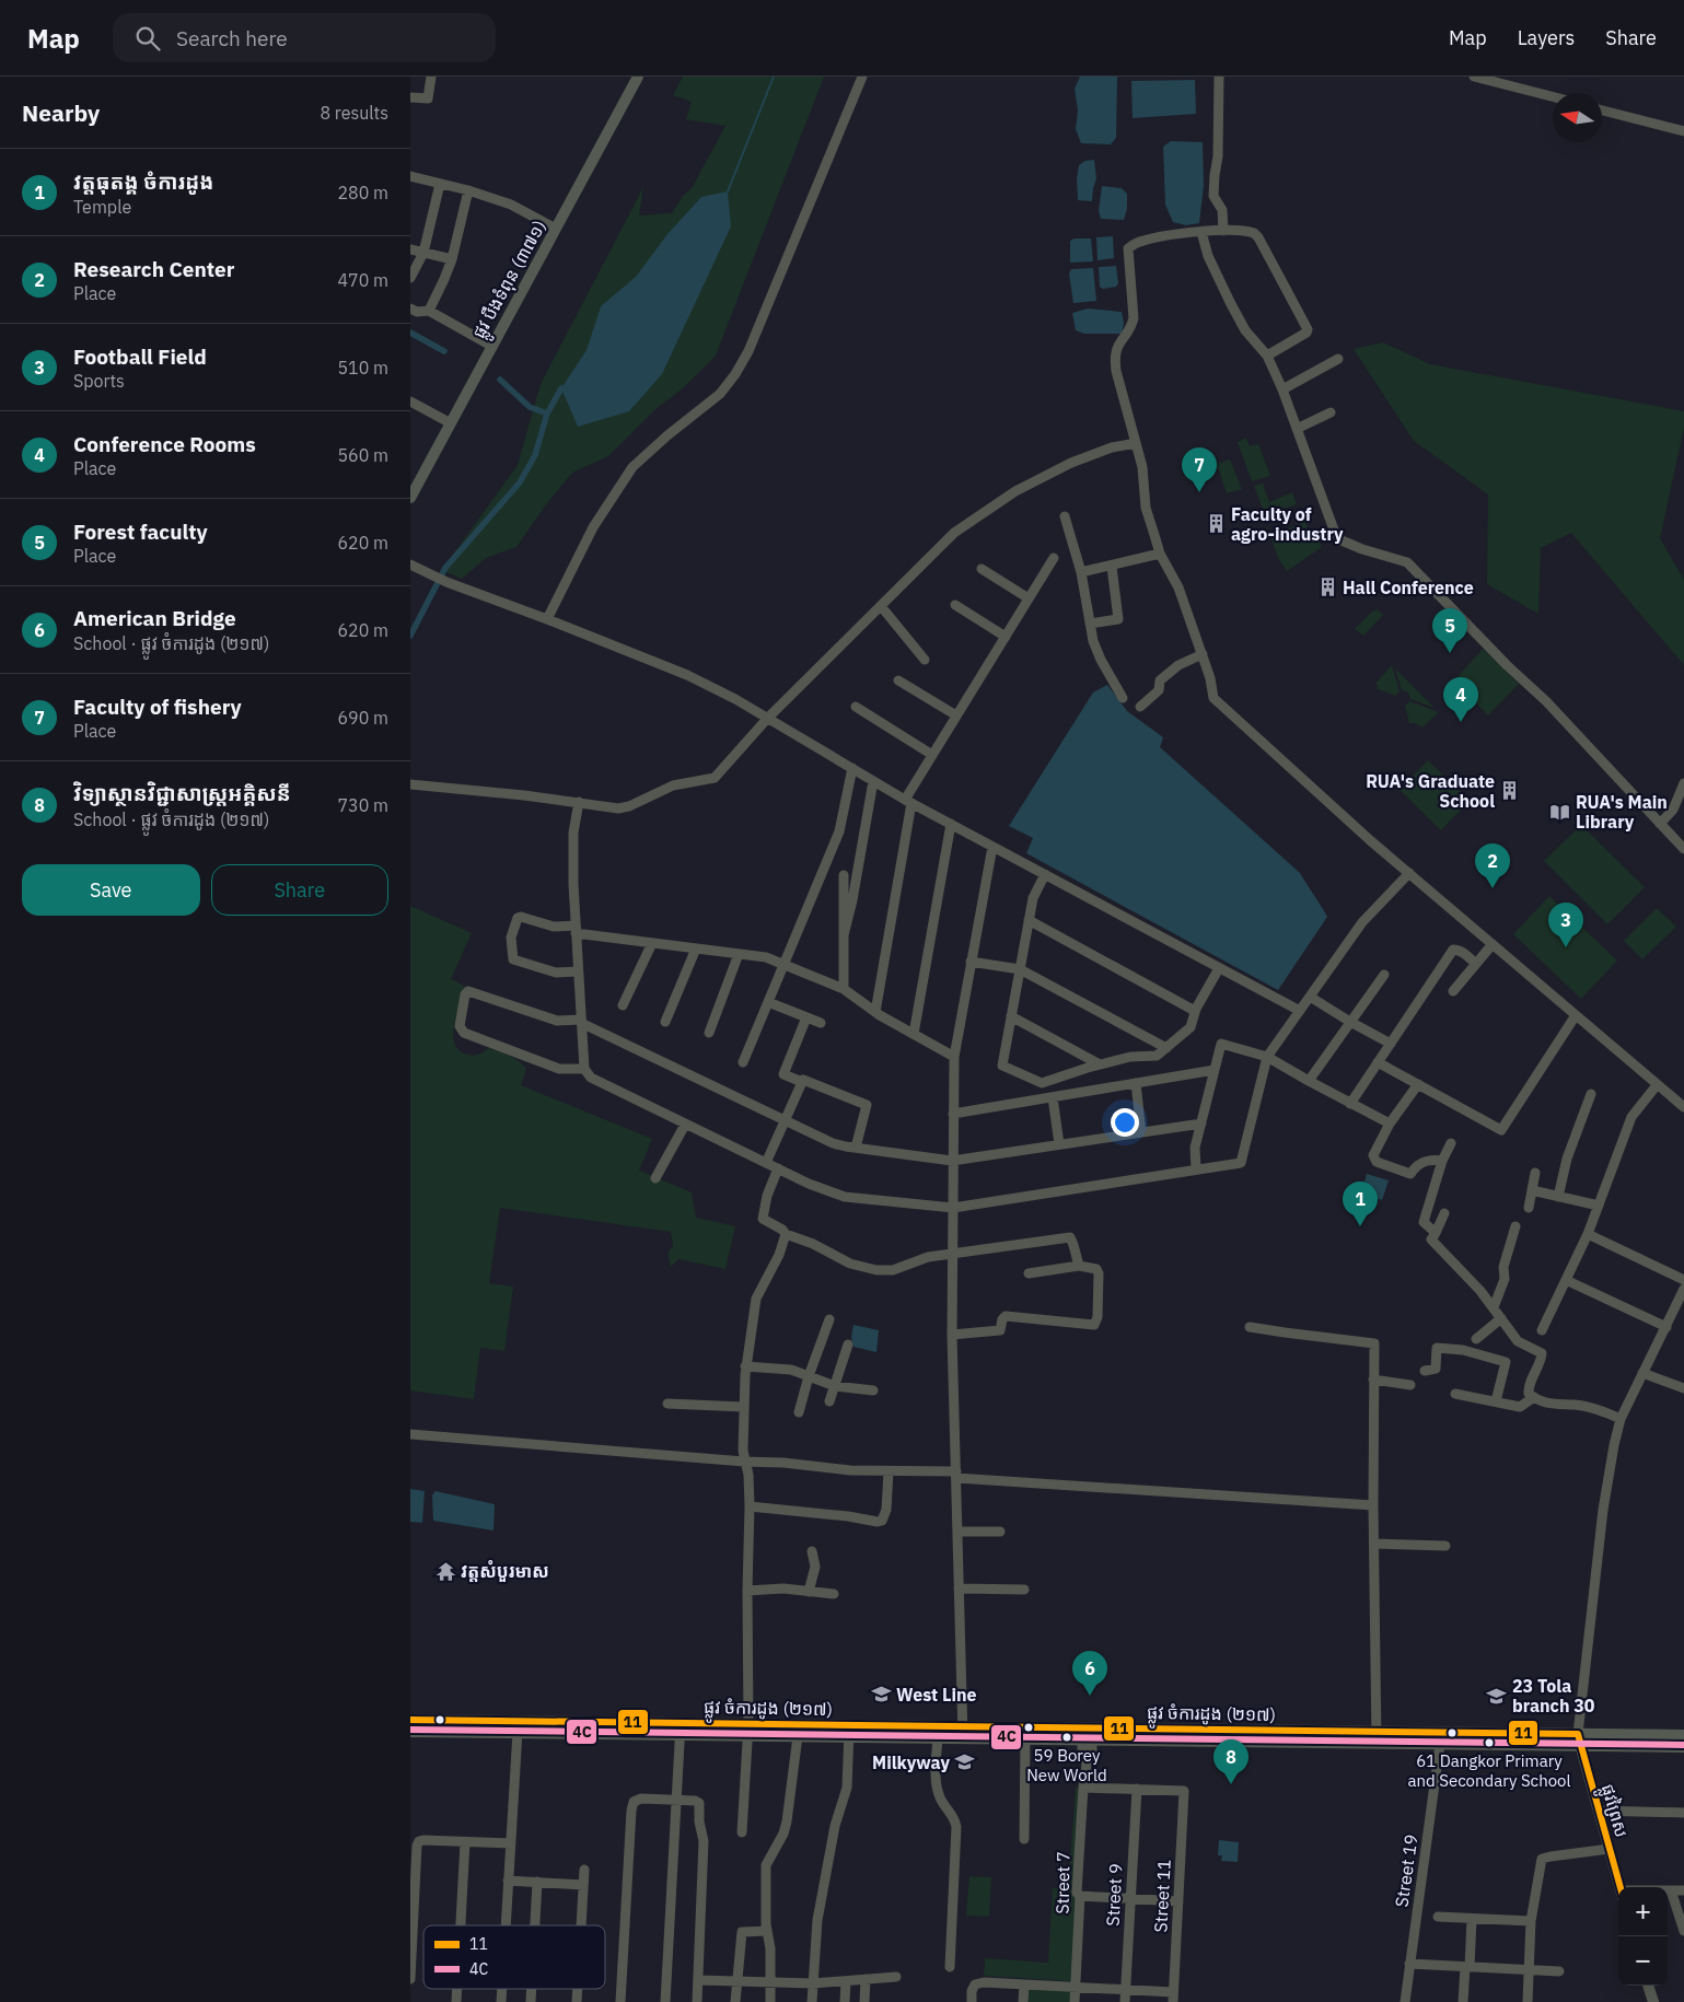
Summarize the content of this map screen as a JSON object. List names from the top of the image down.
{
  "streets": {
    "main road": ["ផ្លូវ បឹងទំពុន (៣៧១)", "ផ្លូវ ចំការដូង (២១៧)", "ផ្លូវព្រៃស"],
    "street": [
      "Street 19",
      "Street 7",
      "Street 9",
      "Street 11"
    ]
  },
  "crossings": [
    ["ផ្លូវ ចំការដូង (២១៧)", "ផ្លូវព្រៃស"],
    ["ផ្លូវ ចំការដូង (២១៧)", "Street 19"],
    ["ផ្លូវ ចំការដូង (២១៧)", "Street 7"],
    ["Street 9", "Street 11"]
  ],
  "places": {
    "building": ["Faculty of agro-industry", "Hall Conference", "RUA's Graduate School"],
    "library": ["RUA's Main Library"],
    "temple": ["វត្តសំបួរមាស"],
    "school or university": ["West Line", "23 Tola branch 30", "Milkyway"],
    "other": ["59 Borey New World", "61 Dangkor Primary and Secondary School"]
  },
  "lines": ["transit line 11", "transit line 4C"],
  "legend": ["11", "4C"],
  "north": "left",
  "page": {
    "header": "Map",
    "search": "Search here",
    "nav": ["Map", "Layers", "Share"],
    "heading": ["Nearby", "8 results"],
    "list": [
      {
        "mark": "1",
        "name": "វត្តធុតង្គ ចំការដូង",
        "note": "Temple",
        "value": "280 m"
      },
      {
        "mark": "2",
        "name": "Research Center",
        "note": "Place",
        "value": "470 m"
      },
      {
        "mark": "3",
        "name": "Football Field",
        "note": "Sports",
        "value": "510 m"
      },
      {
        "mark": "4",
        "name": "Conference Rooms",
        "note": "Place",
        "value": "560 m"
      },
      {
        "mark": "5",
        "name": "Forest faculty",
        "note": "Place",
        "value": "620 m"
      },
      {
        "mark": "6",
        "name": "American Bridge",
        "note": "School · ផ្លូវ ចំការដូង (២១៧)",
        "value": "620 m"
      },
      {
        "mark": "7",
        "name": "Faculty of fishery",
        "note": "Place",
        "value": "690 m"
      },
      {
        "mark": "8",
        "name": "វិទ្យាស្ថានវិជ្ជាសាស្រ្តអគ្គិសនី",
        "note": "School · ផ្លូវ ចំការដូង (២១៧)",
        "value": "730 m"
      }
    ],
    "pins": [
      "7",
      "5",
      "4",
      "2",
      "3",
      "1",
      "6",
      "8"
    ],
    "buttons": ["Save", "Share"],
    "map_buttons": ["+", "−"]
  }
}
